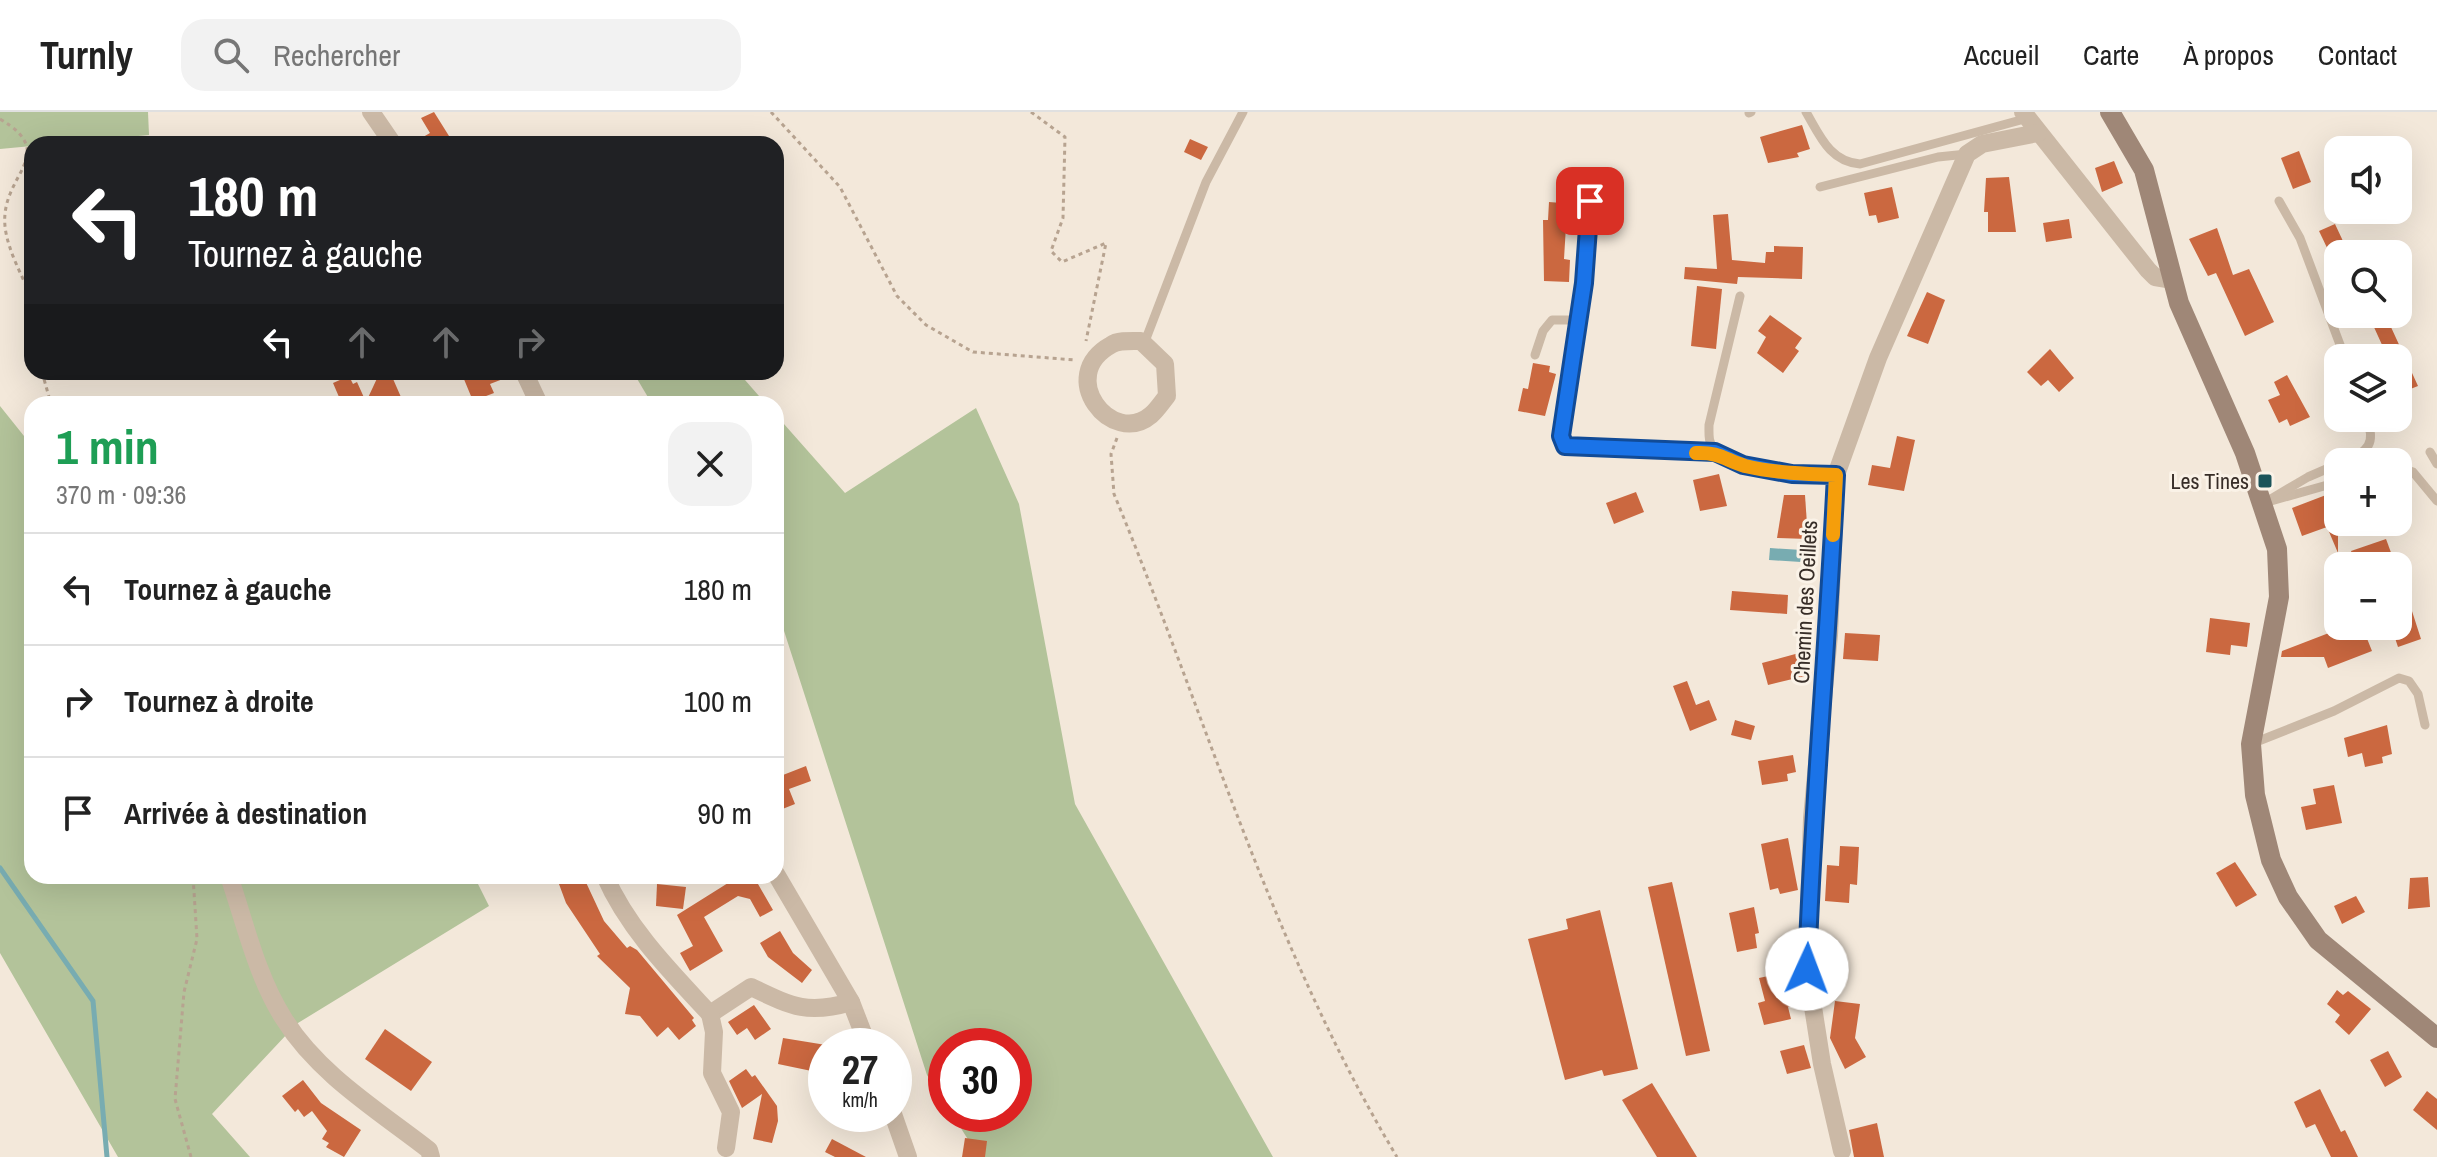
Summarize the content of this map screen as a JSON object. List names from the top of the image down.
{
  "streets": {
    "street": ["Chemin des Oeillets"]
  },
  "places": {
    "transit": ["Les Tines"]
  },
  "page": {
    "header": "Turnly",
    "search": "Rechercher",
    "nav": [
      "Accueil",
      "Carte",
      "À propos",
      "Contact"
    ],
    "map_buttons": ["+", "−"],
    "turn": ["180 m", "Tournez à gauche"],
    "heading": ["1 min", "370 m · 09:36"],
    "list": [
      {
        "name": "Tournez à gauche",
        "value": "180 m"
      },
      {
        "name": "Tournez à droite",
        "value": "100 m"
      },
      {
        "name": "Arrivée à destination",
        "value": "90 m"
      }
    ],
    "speed": "27 km/h",
    "limit": "30"
  }
}
